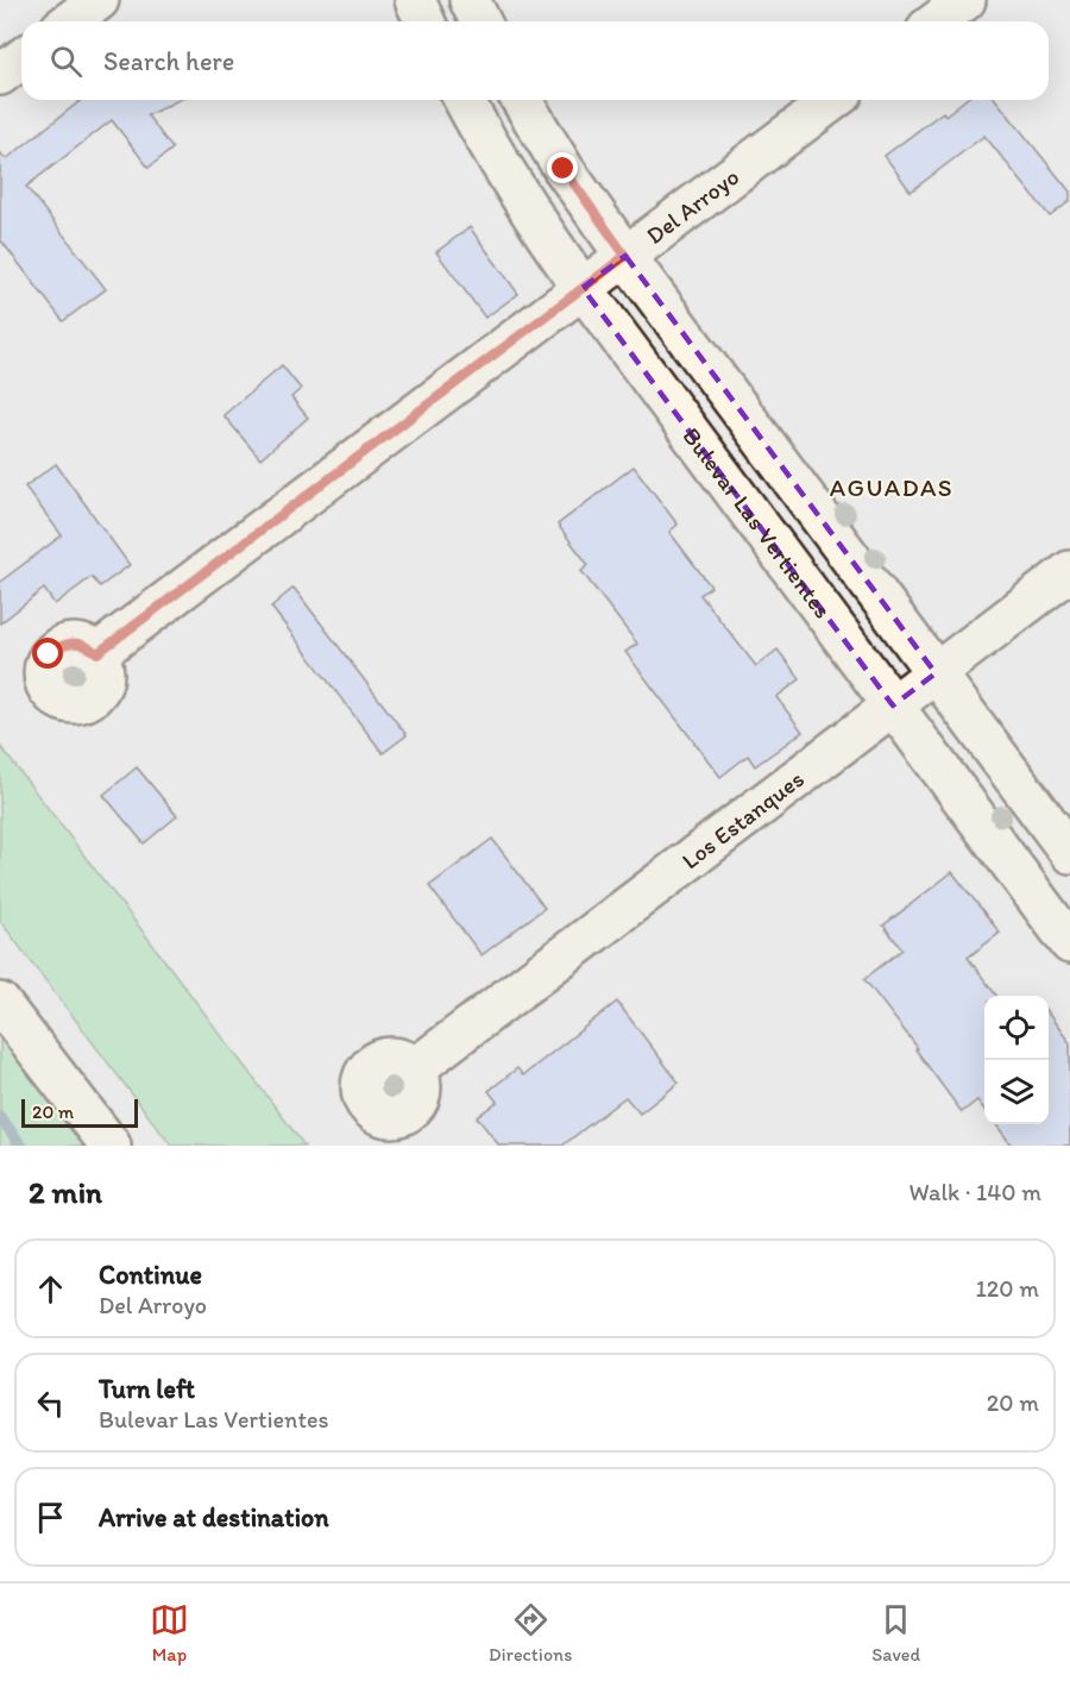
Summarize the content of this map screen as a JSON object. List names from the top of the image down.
{
  "streets": {
    "street": ["Del Arroyo", "Bulevar Las Vertientes", "Los Estanques"]
  },
  "crossings": [
    ["Del Arroyo", "Bulevar Las Vertientes"],
    ["Bulevar Las Vertientes", "Los Estanques"]
  ],
  "districts": ["AGUADAS"],
  "scale_bar": "20 m",
  "page": {
    "search": "Search here",
    "scale": "20 m",
    "heading": ["2 min", "Walk · 140 m"],
    "list": [
      ["Continue", "Del Arroyo", "120 m"],
      ["Turn left", "Bulevar Las Vertientes", "20 m"],
      "Arrive at destination"
    ],
    "nav": ["Map", "Directions", "Saved"]
  }
}
